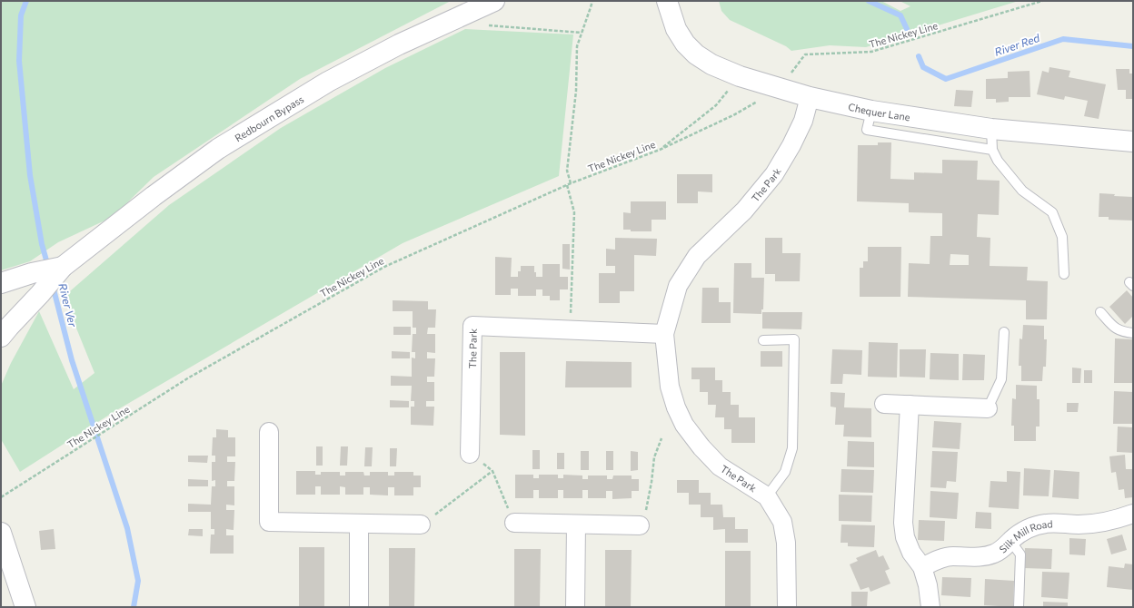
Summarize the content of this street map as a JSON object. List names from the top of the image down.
{
  "streets": {
    "main road": ["Chequer Lane", "Redbourn Bypass"],
    "street": ["The Park", "Silk Mill Road"],
    "path": ["The Nickey Line"]
  },
  "crossings": [
    ["The Nickey Line", "Chequer Lane"],
    ["Chequer Lane", "The Park"]
  ],
  "water": ["River Red", "River Ver"]
}
